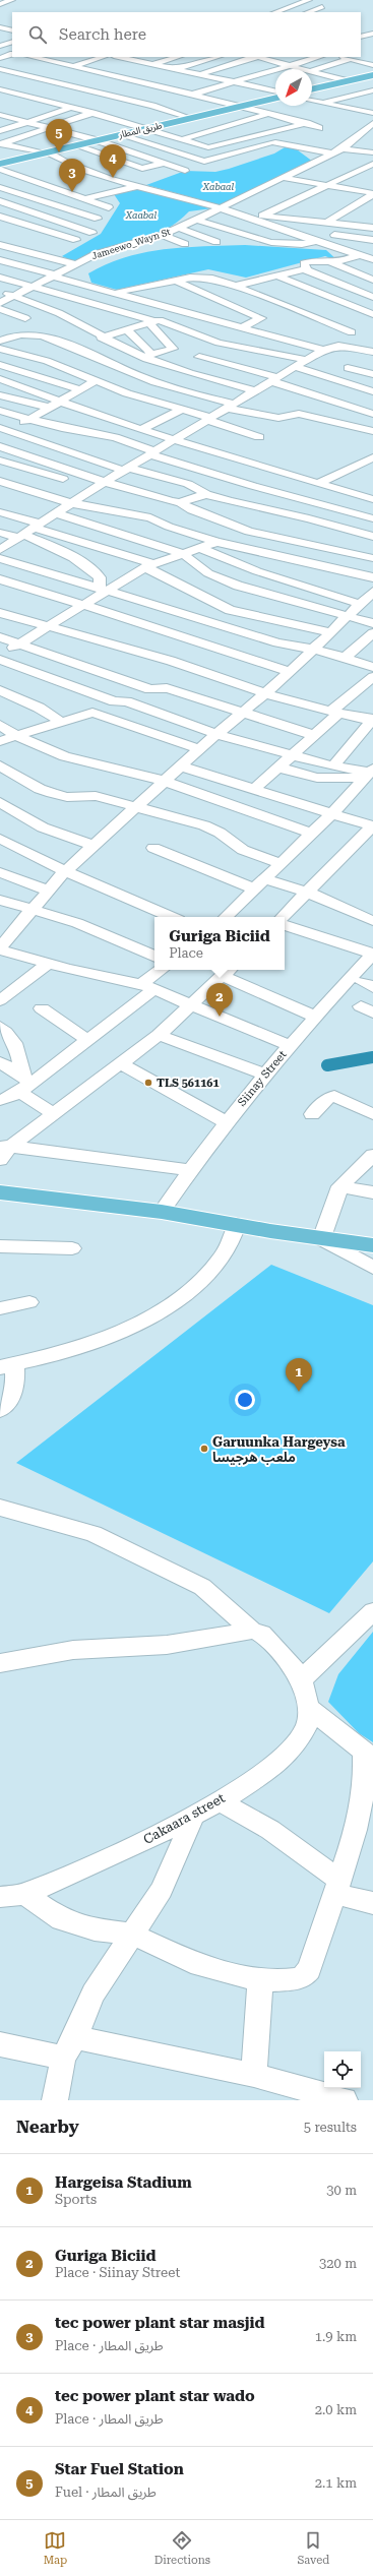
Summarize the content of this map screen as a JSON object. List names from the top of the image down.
{
  "streets": {
    "main road": ["طريق المطار"],
    "street": ["Jameewo_Wayn St", "Siinay Street", "Cakaara street"]
  },
  "parks": ["Xabaal", "Xaabal"],
  "places": ["TLS 561161", "Garuunka Hargeysa ملعب هرجيسا"],
  "north": "bottom left",
  "page": {
    "search": "Search here",
    "pins": [
      "5",
      "4",
      "3",
      "2",
      "1"
    ],
    "popup": ["Guriga Biciid", "Place"],
    "heading": ["Nearby", "5 results"],
    "list": [
      {
        "mark": "1",
        "name": "Hargeisa Stadium",
        "note": "Sports",
        "value": "30 m"
      },
      {
        "mark": "2",
        "name": "Guriga Biciid",
        "note": "Place · Siinay Street",
        "value": "320 m"
      },
      {
        "mark": "3",
        "name": "tec power plant star masjid",
        "note": "Place · طريق المطار",
        "value": "1.9 km"
      },
      {
        "mark": "4",
        "name": "tec power plant star wado",
        "note": "Place · طريق المطار",
        "value": "2.0 km"
      },
      {
        "mark": "5",
        "name": "Star Fuel Station",
        "note": "Fuel · طريق المطار",
        "value": "2.1 km"
      }
    ],
    "nav": ["Map", "Directions", "Saved"]
  }
}
